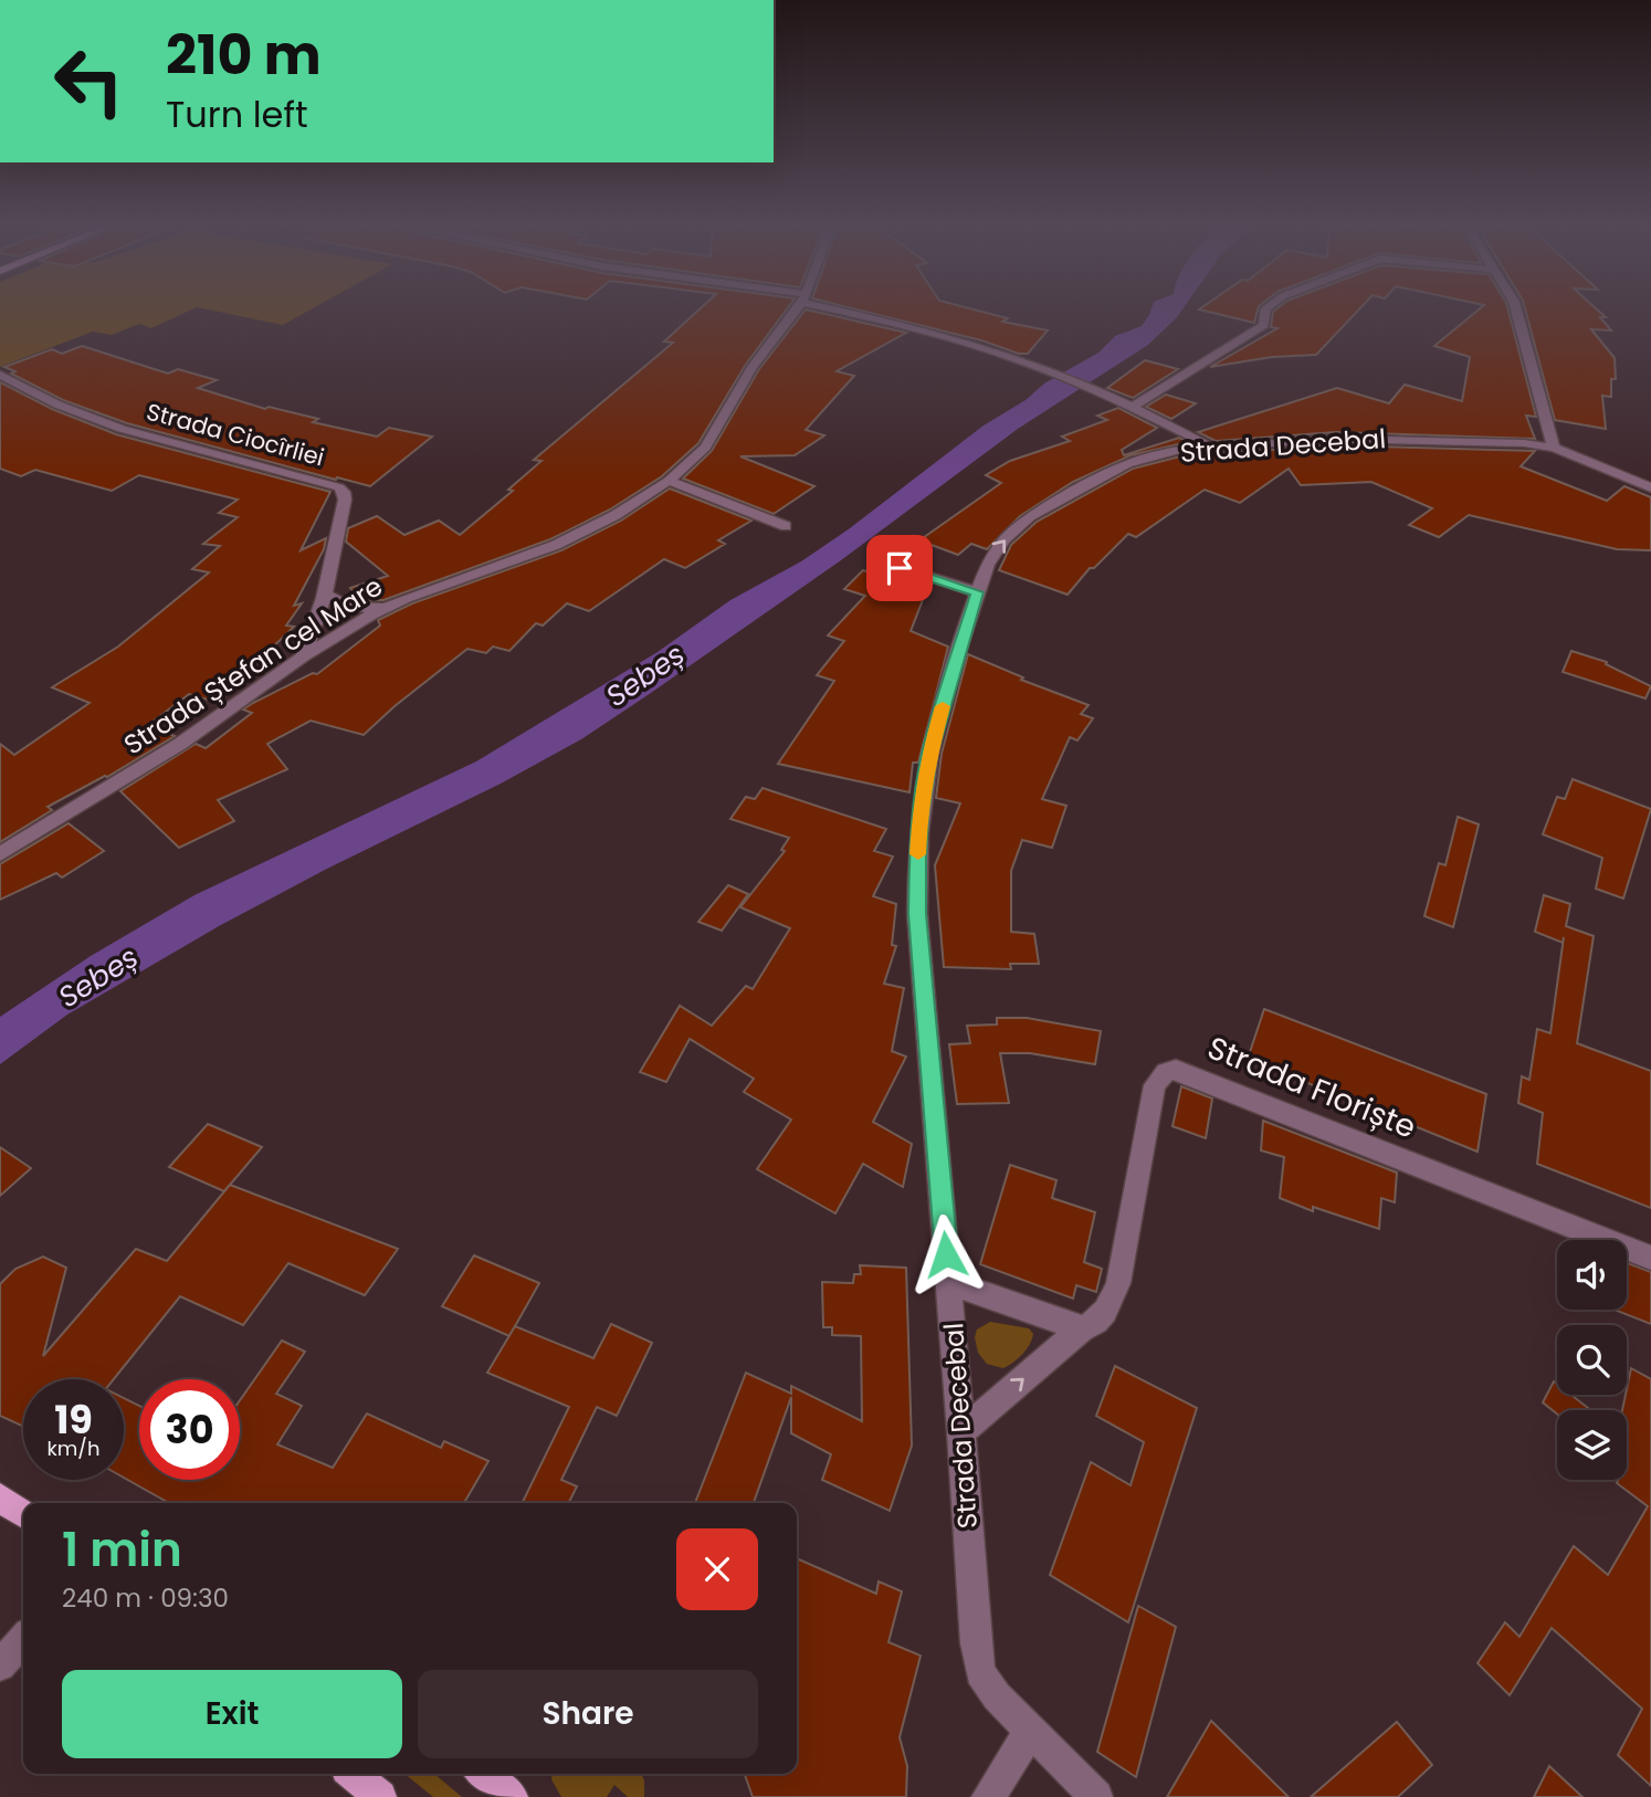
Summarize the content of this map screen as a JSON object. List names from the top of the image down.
{
  "streets": {
    "street": [
      "Strada Ciocîrliei",
      "Strada Decebal",
      "Strada Ștefan cel Mare",
      "Strada Floriște"
    ]
  },
  "crossings": [
    ["Strada Ciocîrliei", "Strada Ștefan cel Mare"],
    ["Strada Decebal", "Strada Floriște"]
  ],
  "water": ["Sebeș"],
  "page": {
    "turn": ["210 m", "Turn left"],
    "speed": "19 km/h",
    "limit": "30",
    "heading": ["1 min", "240 m · 09:30"],
    "buttons": ["Exit", "Share"]
  }
}
